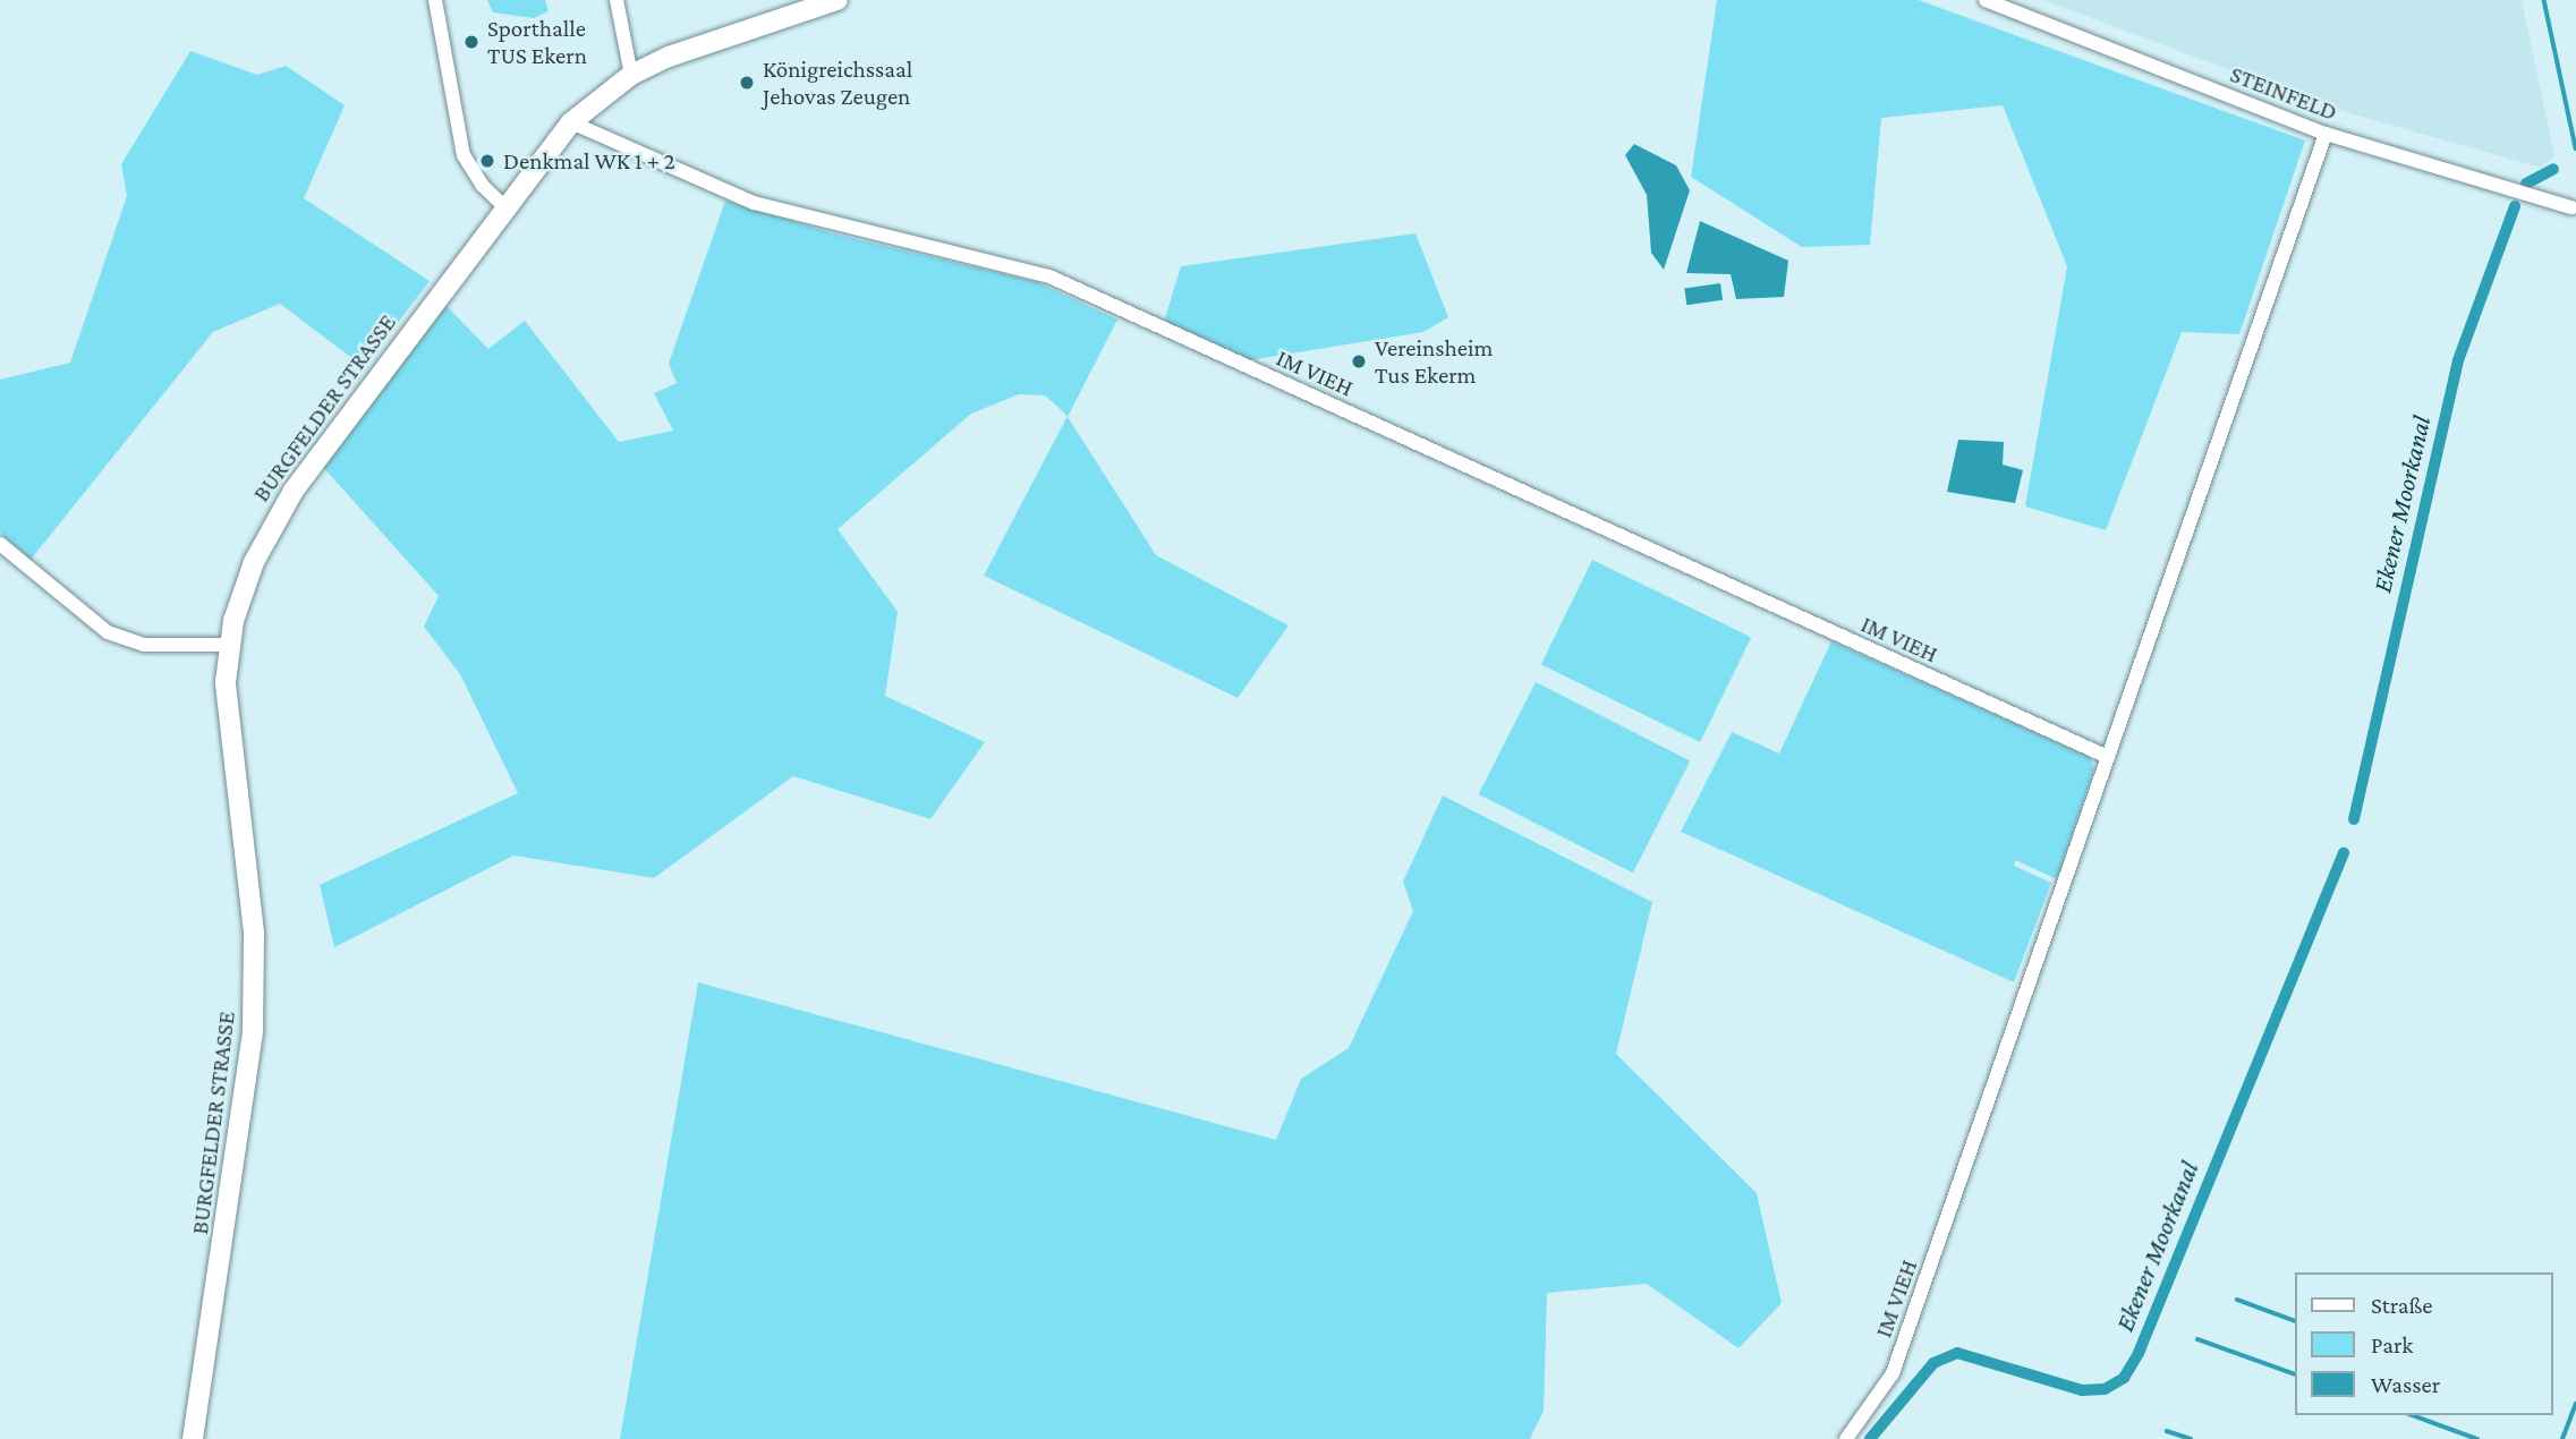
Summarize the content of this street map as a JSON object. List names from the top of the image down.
{
  "streets": {
    "street": ["STEINFELD", "IM VIEH", "BURGFELDER STRASSE"]
  },
  "crossings": [
    ["STEINFELD", "IM VIEH"],
    ["IM VIEH", "BURGFELDER STRASSE"]
  ],
  "water": ["Ekener Moorkanal"],
  "places": [
    "Sporthalle TUS Ekern",
    "Königreichssaal Jehovas Zeugen",
    "Denkmal WK 1 + 2",
    "Vereinsheim Tus Ekerm"
  ],
  "legend": ["Straße", "Park", "Wasser"]
}
